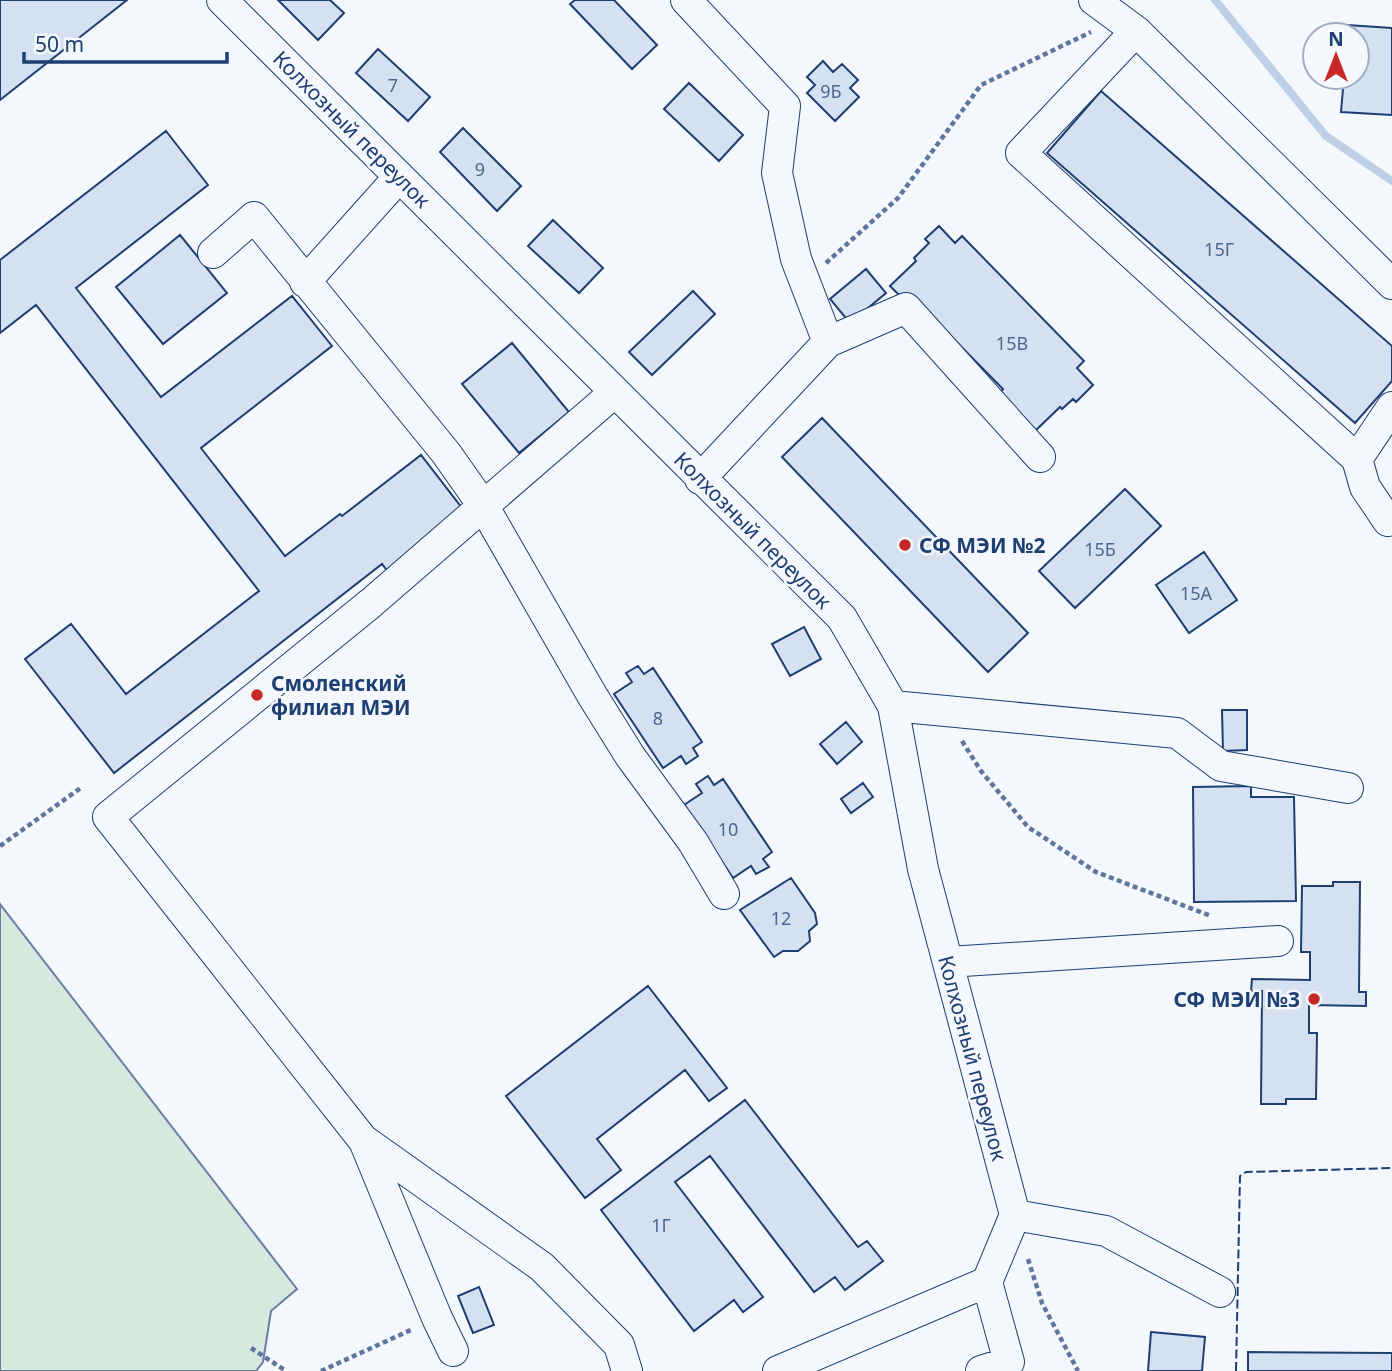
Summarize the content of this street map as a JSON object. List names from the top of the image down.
{
  "streets": {
    "street": ["Колхозный переулок"]
  },
  "places": ["СФ МЭИ №2", "Смоленский филиал МЭИ", "СФ МЭИ №3"],
  "house_numbers": [
    "7",
    "9Б",
    "9",
    "15Г",
    "15В",
    "15Б",
    "15А",
    "8",
    "10",
    "12",
    "1Г"
  ],
  "scale_bar": "50 m",
  "north": "top"
}
